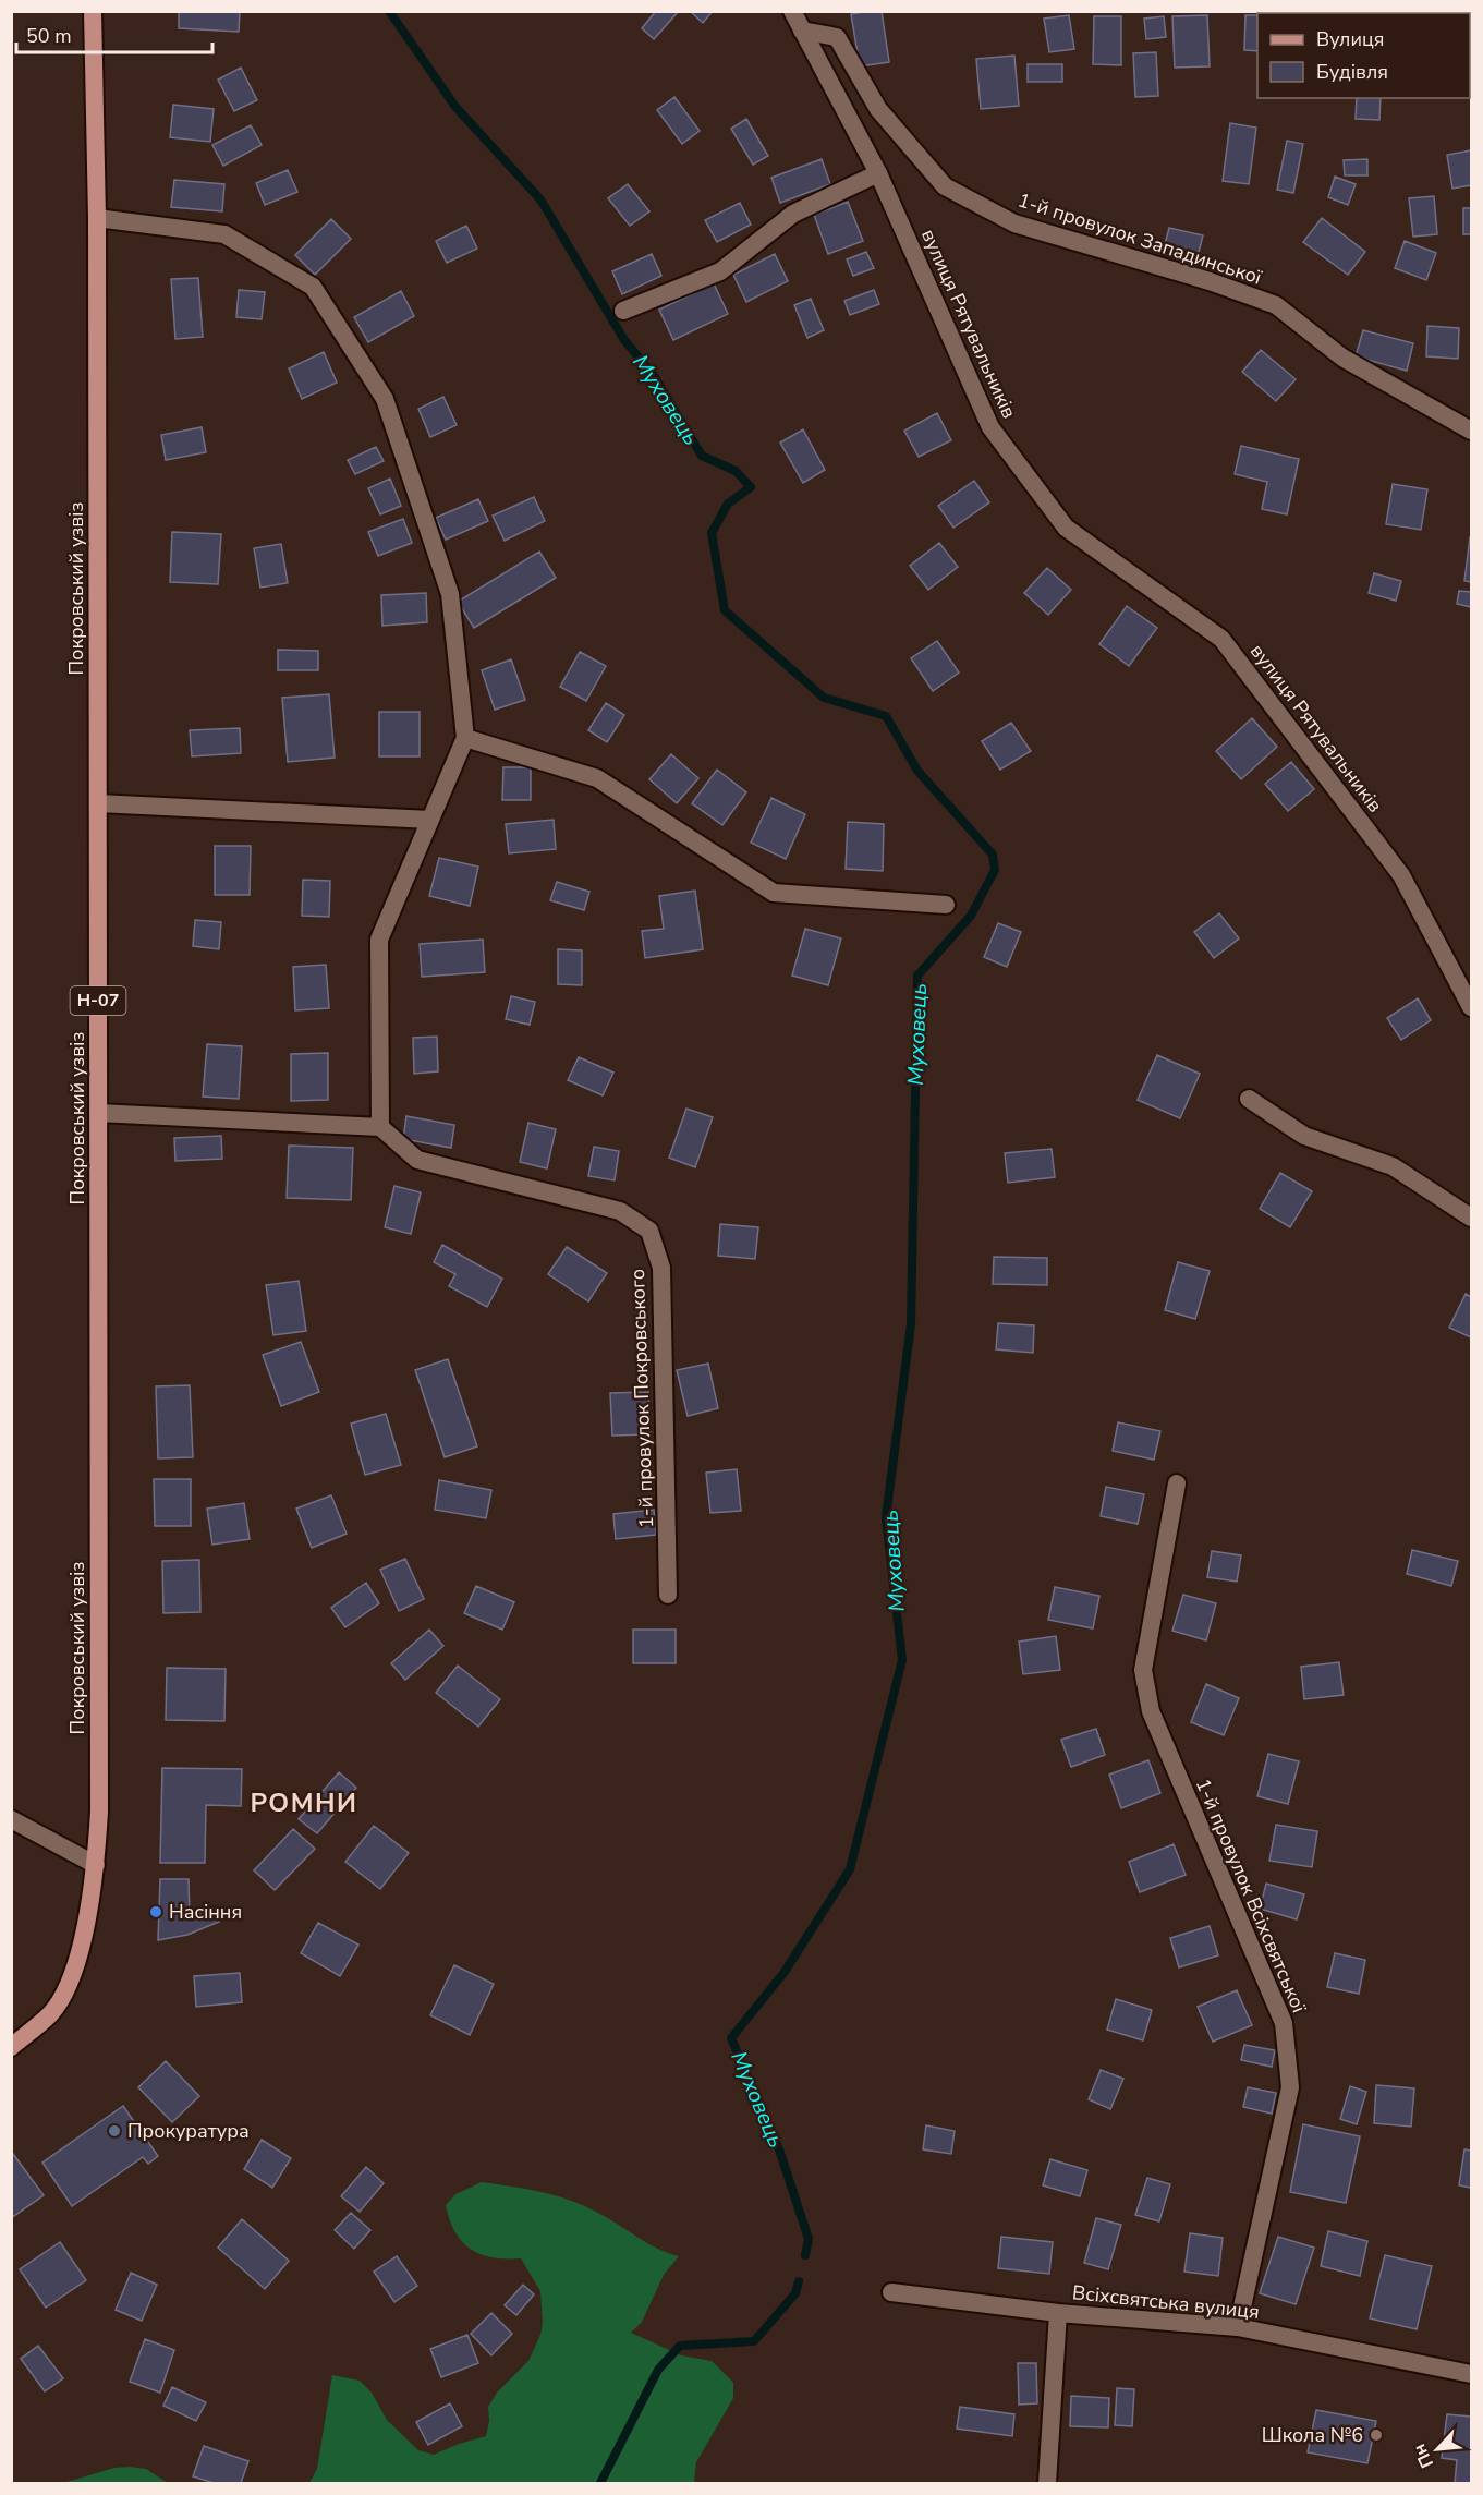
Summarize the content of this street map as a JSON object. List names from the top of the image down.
{
  "streets": {
    "main road": ["Покровський узвіз", "Н-07"],
    "street": [
      "1-й провулок Западинської",
      "вулиця Рятувальників",
      "1-й провулок Покровського",
      "1-й провулок Всіхсвятської",
      "Всіхсвятська вулиця"
    ]
  },
  "crossings": [
    ["1-й провулок Западинської", "вулиця Рятувальників"],
    ["1-й провулок Всіхсвятської", "Всіхсвятська вулиця"]
  ],
  "districts": ["РОМНИ"],
  "water": ["Муховець"],
  "places": ["Насіння", "Прокуратура", "Школа №6"],
  "legend": ["Вулиця", "Будівля"],
  "scale_bar": "50 m",
  "north": "bottom left"
}
